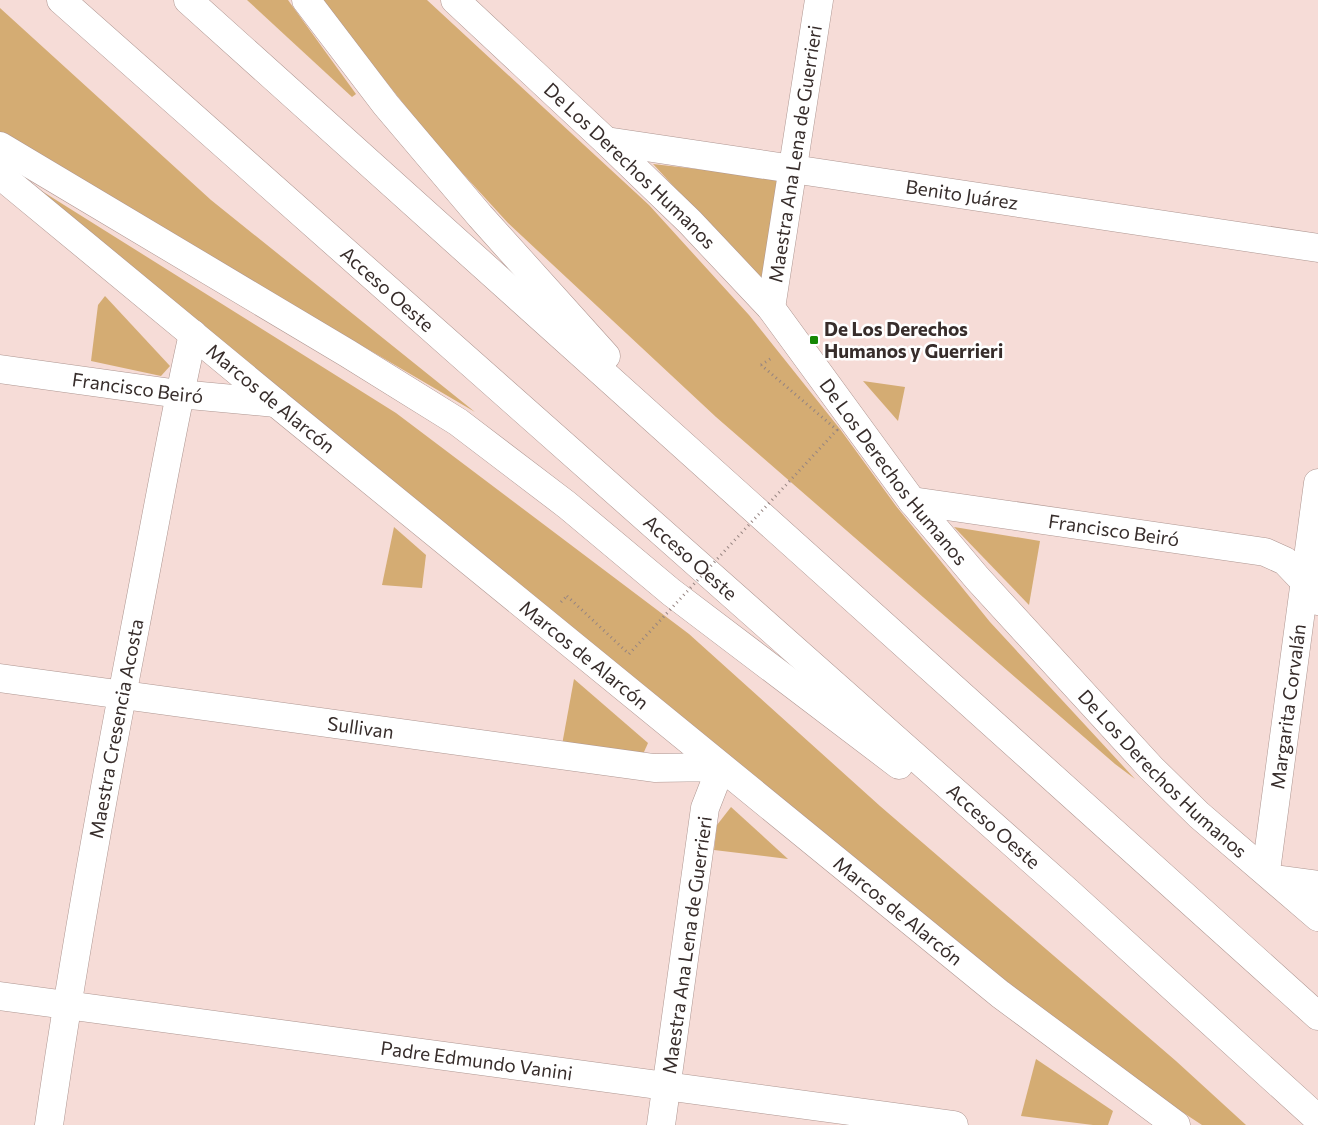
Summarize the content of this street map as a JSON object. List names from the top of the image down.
{
  "streets": {
    "main road": [
      "Maestra Ana Lena de Guerrieri",
      "De Los Derechos Humanos",
      "Benito Juárez",
      "Acceso Oeste",
      "Francisco Beiró",
      "Marcos de Alarcón",
      "Margarita Corvalán",
      "Sullivan",
      "Maestra Cresencia Acosta",
      "Padre Edmundo Vanini"
    ]
  },
  "crossings": [
    ["Maestra Ana Lena de Guerrieri", "De Los Derechos Humanos"],
    ["Maestra Ana Lena de Guerrieri", "Benito Juárez"],
    ["Maestra Ana Lena de Guerrieri", "Marcos de Alarcón"],
    ["Maestra Ana Lena de Guerrieri", "Sullivan"],
    ["Maestra Ana Lena de Guerrieri", "Padre Edmundo Vanini"],
    ["De Los Derechos Humanos", "Benito Juárez"],
    ["De Los Derechos Humanos", "Francisco Beiró"],
    ["De Los Derechos Humanos", "Margarita Corvalán"],
    ["Francisco Beiró", "Marcos de Alarcón"],
    ["Francisco Beiró", "Margarita Corvalán"],
    ["Francisco Beiró", "Maestra Cresencia Acosta"],
    ["Marcos de Alarcón", "Sullivan"],
    ["Marcos de Alarcón", "Maestra Cresencia Acosta"],
    ["Sullivan", "Maestra Cresencia Acosta"],
    ["Maestra Cresencia Acosta", "Padre Edmundo Vanini"]
  ],
  "places": {
    "transit": ["De Los Derechos Humanos y Guerrieri"]
  }
}
